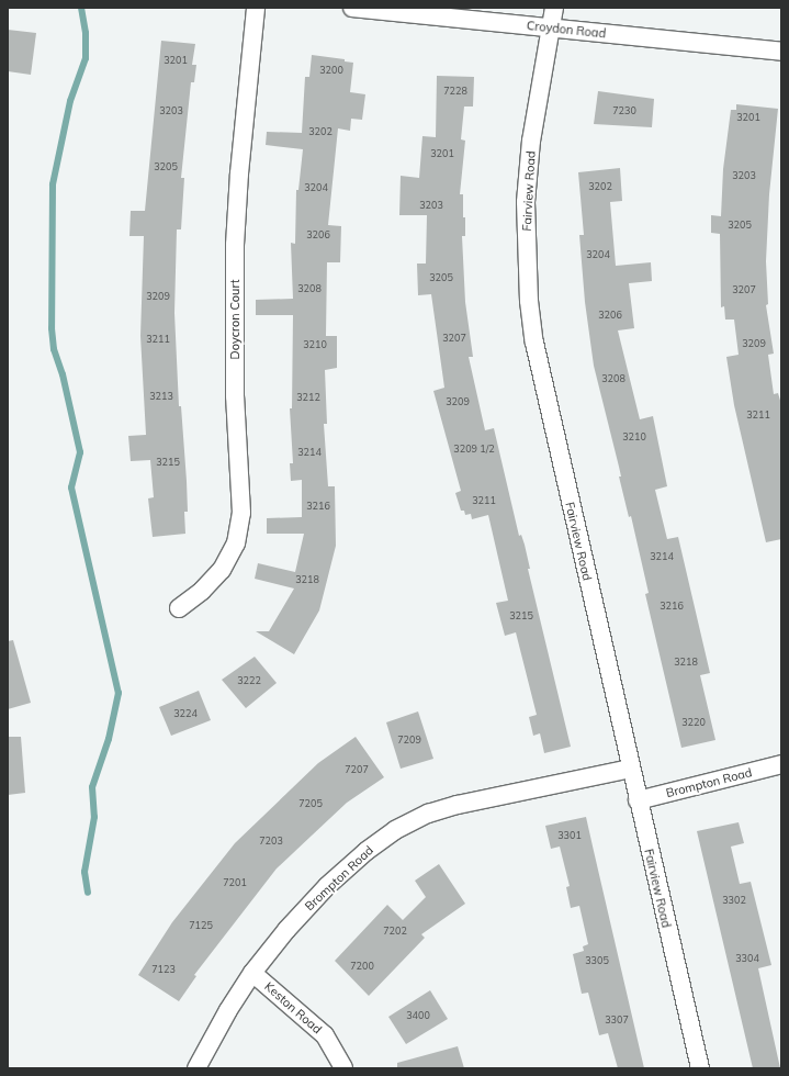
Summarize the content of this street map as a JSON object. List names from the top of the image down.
{
  "streets": {
    "street": [
      "Croydon Road",
      "Fairview Road",
      "Doycron Court",
      "Brompton Road",
      "Keston Road"
    ]
  },
  "crossings": [
    ["Croydon Road", "Fairview Road"],
    ["Fairview Road", "Brompton Road"],
    ["Brompton Road", "Keston Road"]
  ],
  "house_numbers": [
    "3201",
    "3200",
    "7228",
    "3203",
    "7230",
    "3201",
    "3202",
    "3201",
    "3205",
    "3203",
    "3202",
    "3204",
    "3203",
    "3205",
    "3206",
    "3204",
    "3205",
    "3208",
    "3207",
    "3209",
    "3206",
    "3207",
    "3211",
    "3209",
    "3210",
    "3208",
    "3213",
    "3212",
    "3209",
    "3211",
    "3210",
    "3209 1/2",
    "3214",
    "3215",
    "3211",
    "3216",
    "3214",
    "3218",
    "3216",
    "3215",
    "3218",
    "3222",
    "3224",
    "3220",
    "7209",
    "7207",
    "7205",
    "3301",
    "7203",
    "7201",
    "3302",
    "7125",
    "7202",
    "3304",
    "3305",
    "7200",
    "7123",
    "3400",
    "3307"
  ]
}
